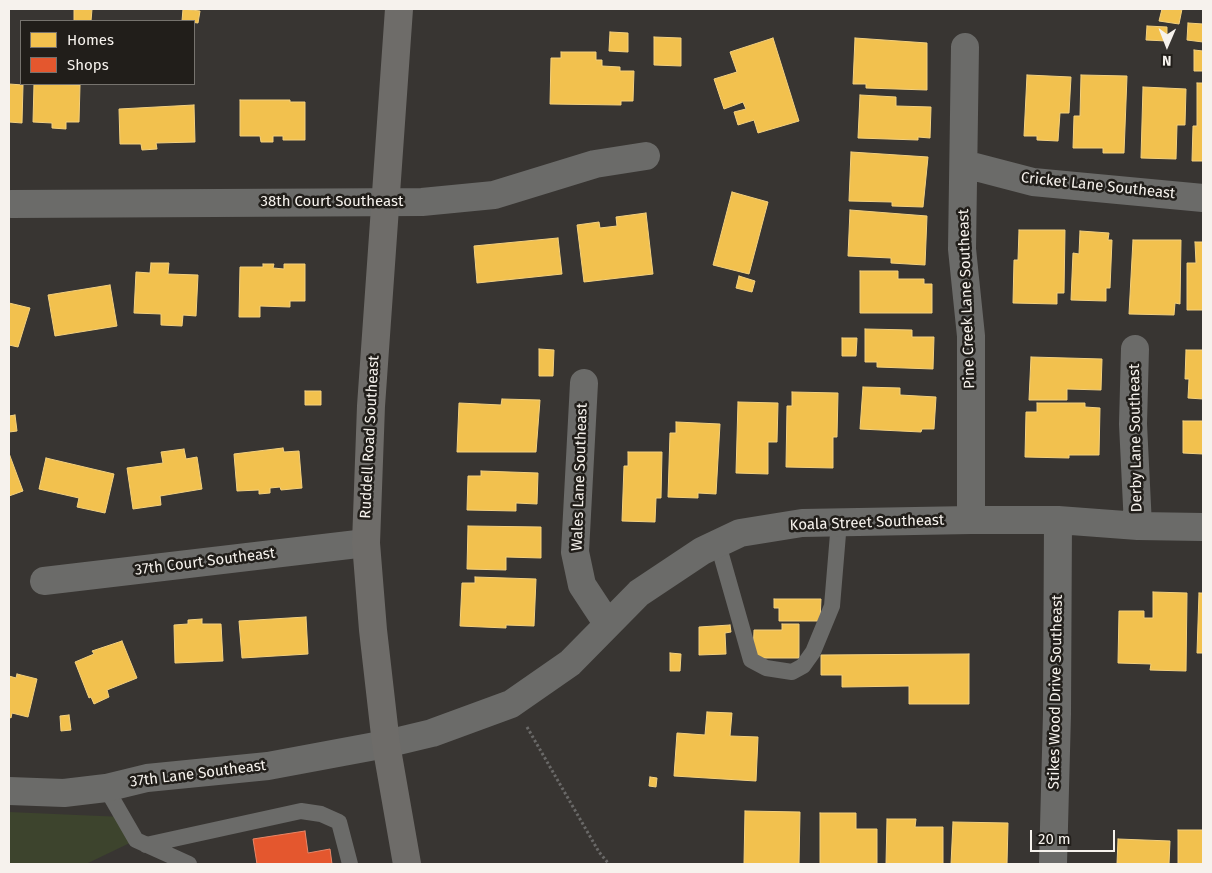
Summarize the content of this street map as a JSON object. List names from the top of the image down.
{
  "streets": {
    "main road": ["Ruddell Road Southeast"],
    "street": [
      "Cricket Lane Southeast",
      "38th Court Southeast",
      "Pine Creek Lane Southeast",
      "Derby Lane Southeast",
      "Wales Lane Southeast",
      "Koala Street Southeast",
      "37th Court Southeast",
      "Stikes Wood Drive Southeast",
      "37th Lane Southeast"
    ]
  },
  "crossings": [
    ["Cricket Lane Southeast", "Pine Creek Lane Southeast"],
    ["38th Court Southeast", "Ruddell Road Southeast"],
    ["Pine Creek Lane Southeast", "Koala Street Southeast"],
    ["Ruddell Road Southeast", "Koala Street Southeast"],
    ["Ruddell Road Southeast", "37th Court Southeast"],
    ["Ruddell Road Southeast", "37th Lane Southeast"],
    ["Derby Lane Southeast", "Koala Street Southeast"],
    ["Wales Lane Southeast", "Koala Street Southeast"],
    ["Koala Street Southeast", "Stikes Wood Drive Southeast"],
    ["Koala Street Southeast", "37th Lane Southeast"]
  ],
  "legend": ["Homes", "Shops"],
  "scale_bar": "20 m",
  "north": "bottom"
}
